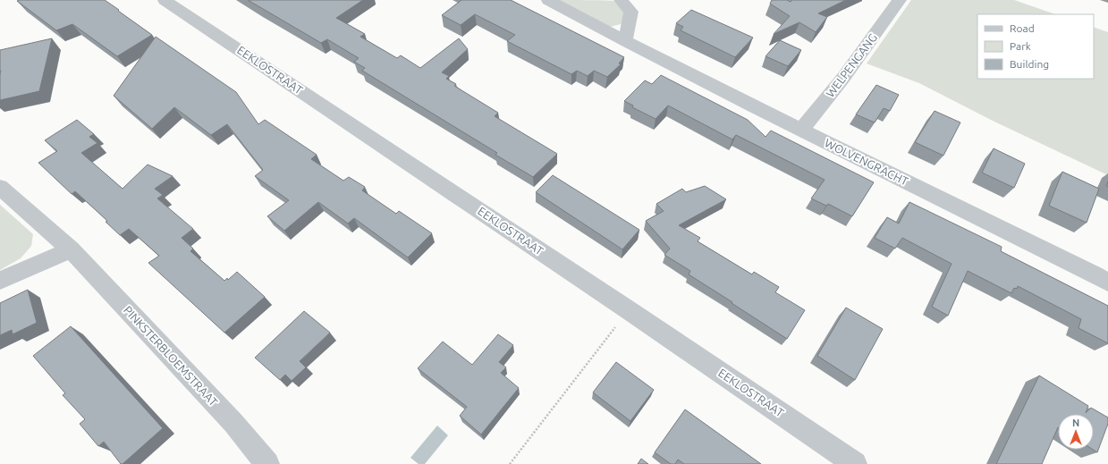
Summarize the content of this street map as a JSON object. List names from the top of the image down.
{
  "streets": {
    "street": [
      "WELPENGANG",
      "EEKLOSTRAAT",
      "WOLVENGRACHT",
      "PINKSTERBLOEMSTRAAT"
    ]
  },
  "crossings": [
    ["WELPENGANG", "WOLVENGRACHT"]
  ],
  "legend": ["Road", "Park", "Building"],
  "north": "top"
}
